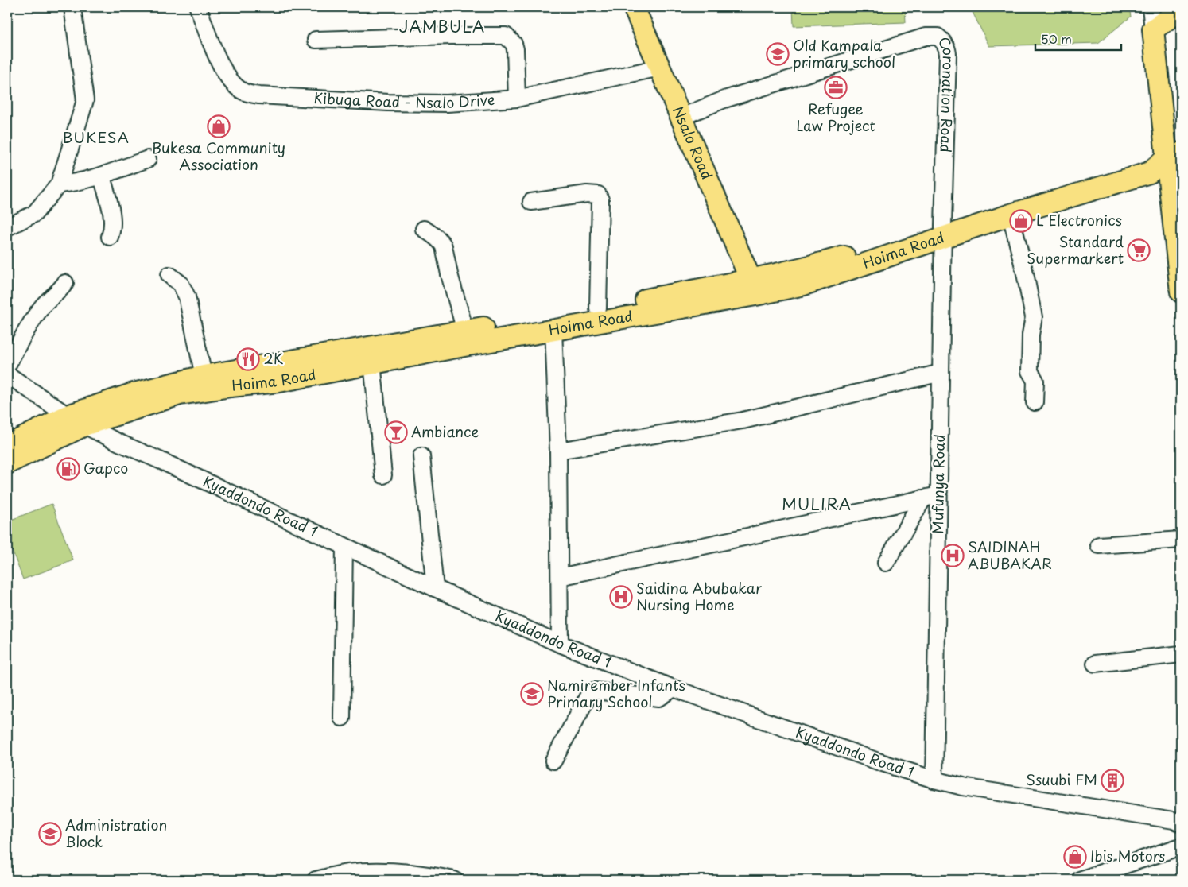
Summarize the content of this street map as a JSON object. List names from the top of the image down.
{
  "streets": {
    "main road": ["Nsalo Road", "Hoima Road"],
    "street": [
      "Kibuga Road - Nsalo Drive",
      "Coronation Road",
      "Mufunya Road",
      "Kyaddondo Road 1"
    ]
  },
  "crossings": [
    ["Kibuga Road - Nsalo Drive", "Nsalo Road"],
    ["Coronation Road", "Nsalo Road"],
    ["Coronation Road", "Hoima Road"],
    ["Coronation Road", "Mufunya Road"],
    ["Nsalo Road", "Hoima Road"],
    ["Hoima Road", "Mufunya Road"],
    ["Hoima Road", "Kyaddondo Road 1"],
    ["Mufunya Road", "Kyaddondo Road 1"]
  ],
  "districts": ["JAMBULA", "BUKESA", "MULIRA"],
  "places": {
    "school or university": ["Old Kampala primary school", "Namirember Infants Primary School", "Administration Block"],
    "office": ["Refugee Law Project"],
    "shop": ["Bukesa Community Association", "L Electronics", "Ibis Motors"],
    "supermarket": ["Standard Supermarkert"],
    "restaurant": ["2K"],
    "bar": ["Ambiance"],
    "fuel station": ["Gapco"],
    "hospital": ["SAIDINAH ABUBAKAR", "Saidina Abubakar Nursing Home"],
    "building": ["Ssuubi FM"]
  },
  "scale_bar": "50 m"
}
